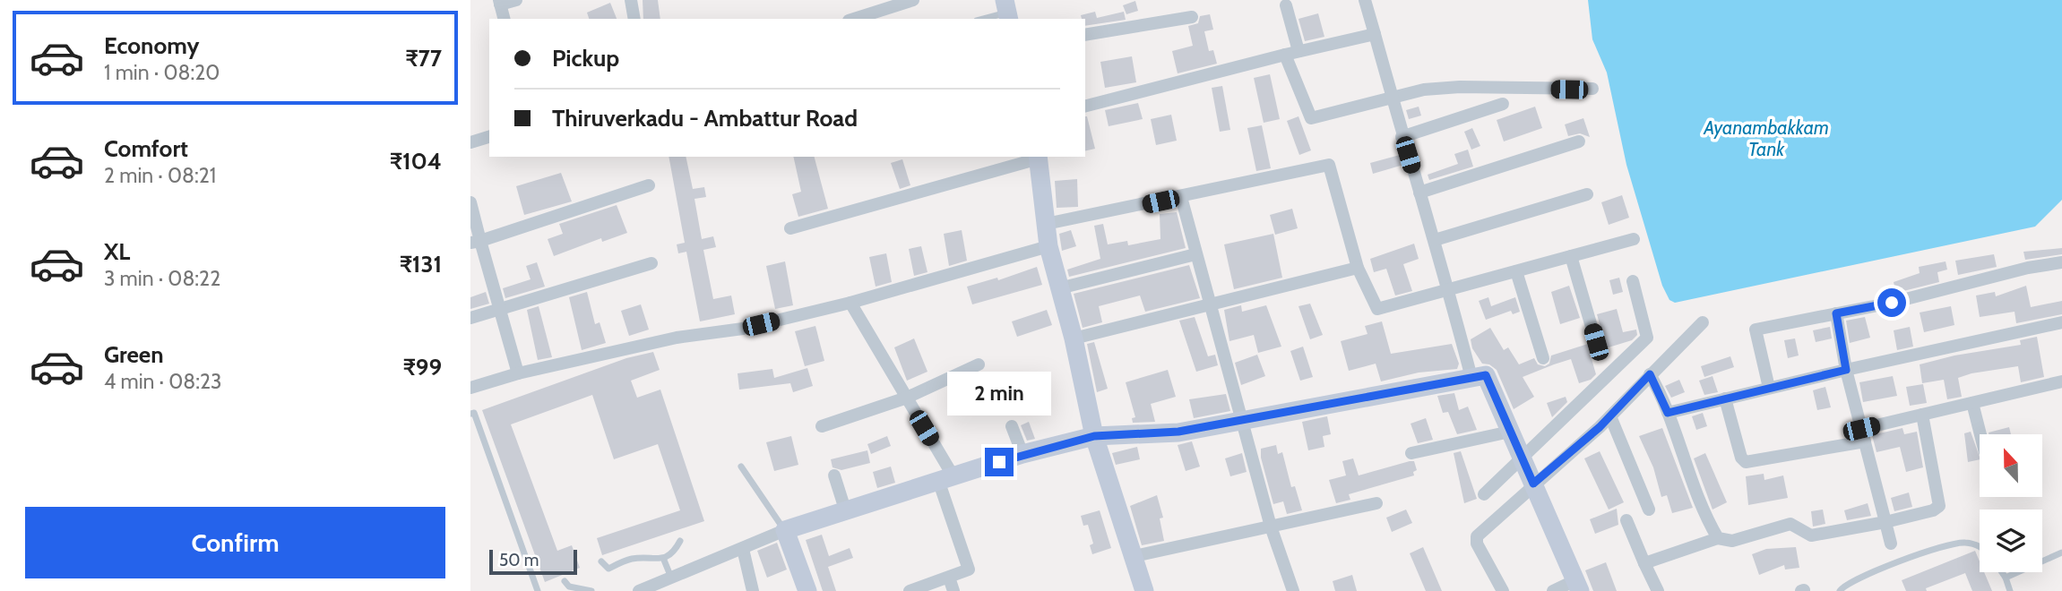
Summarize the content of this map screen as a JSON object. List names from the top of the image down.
{
  "water": ["Ayanambakkam Tank"],
  "scale_bar": "50 m",
  "north": "top",
  "page": {
    "list": [
      {
        "name": "Economy",
        "note": "1 min · 08:20",
        "value": "₹77"
      },
      {
        "name": "Comfort",
        "note": "2 min · 08:21",
        "value": "₹104"
      },
      {
        "name": "XL",
        "note": "3 min · 08:22",
        "value": "₹131"
      },
      {
        "name": "Green",
        "note": "4 min · 08:23",
        "value": "₹99"
      }
    ],
    "banner": ["Pickup", "Thiruverkadu - Ambattur Road"],
    "bubble": "2 min",
    "buttons": "Confirm",
    "scale": "50 m"
  }
}
